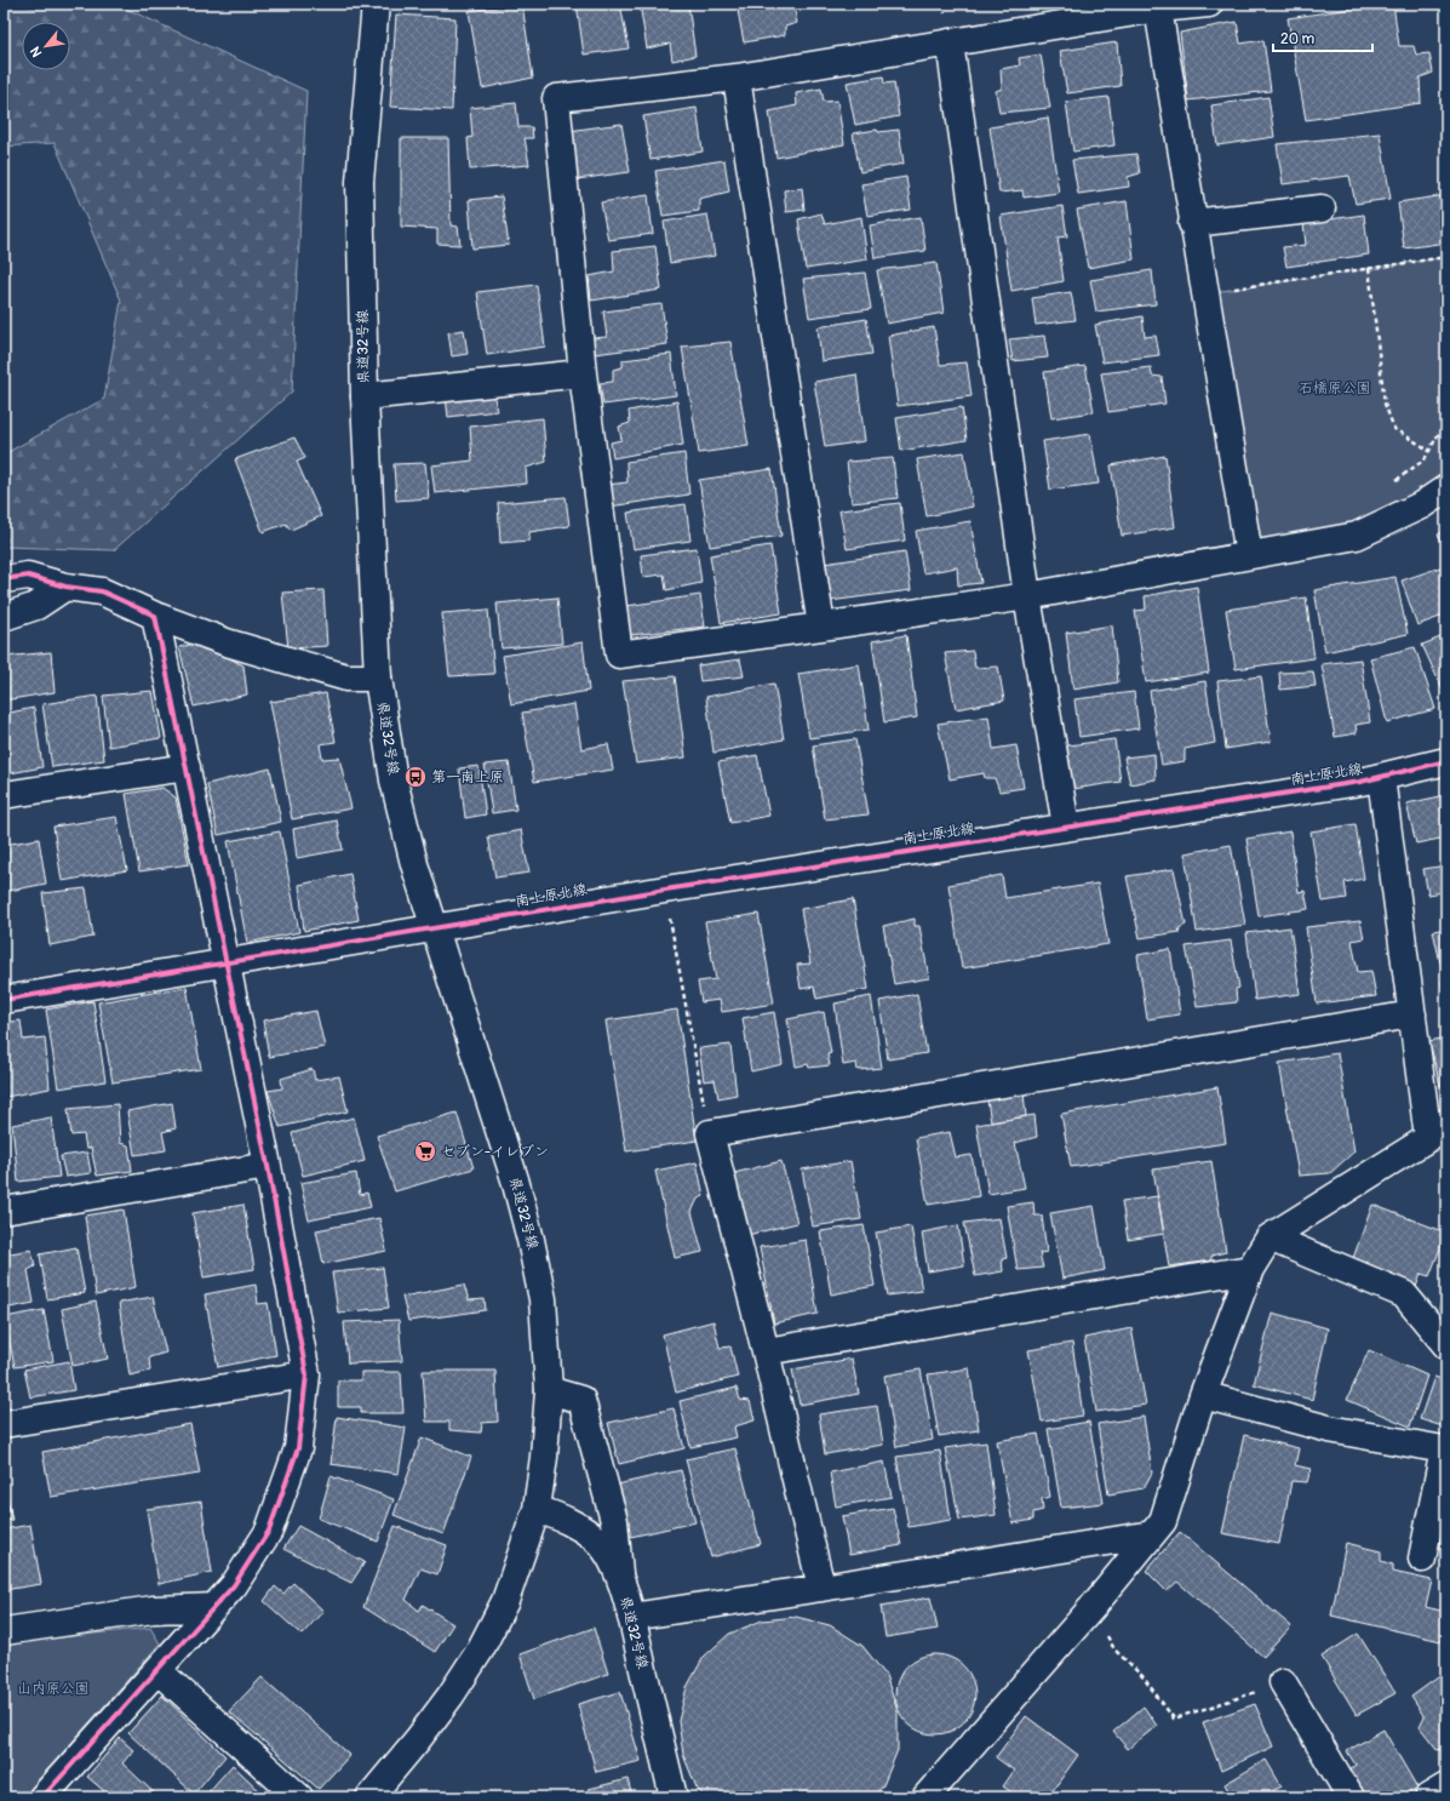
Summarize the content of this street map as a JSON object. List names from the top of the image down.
{
  "streets": {
    "street": ["県道32号線", "南上原北線"]
  },
  "crossings": [
    ["県道32号線", "南上原北線"]
  ],
  "parks": ["石橋原公園", "山内原公園"],
  "places": {
    "bus stop": ["第一南上原"],
    "supermarket": ["セブン-イレブン"]
  },
  "scale_bar": "20 m",
  "north": "bottom left"
}
